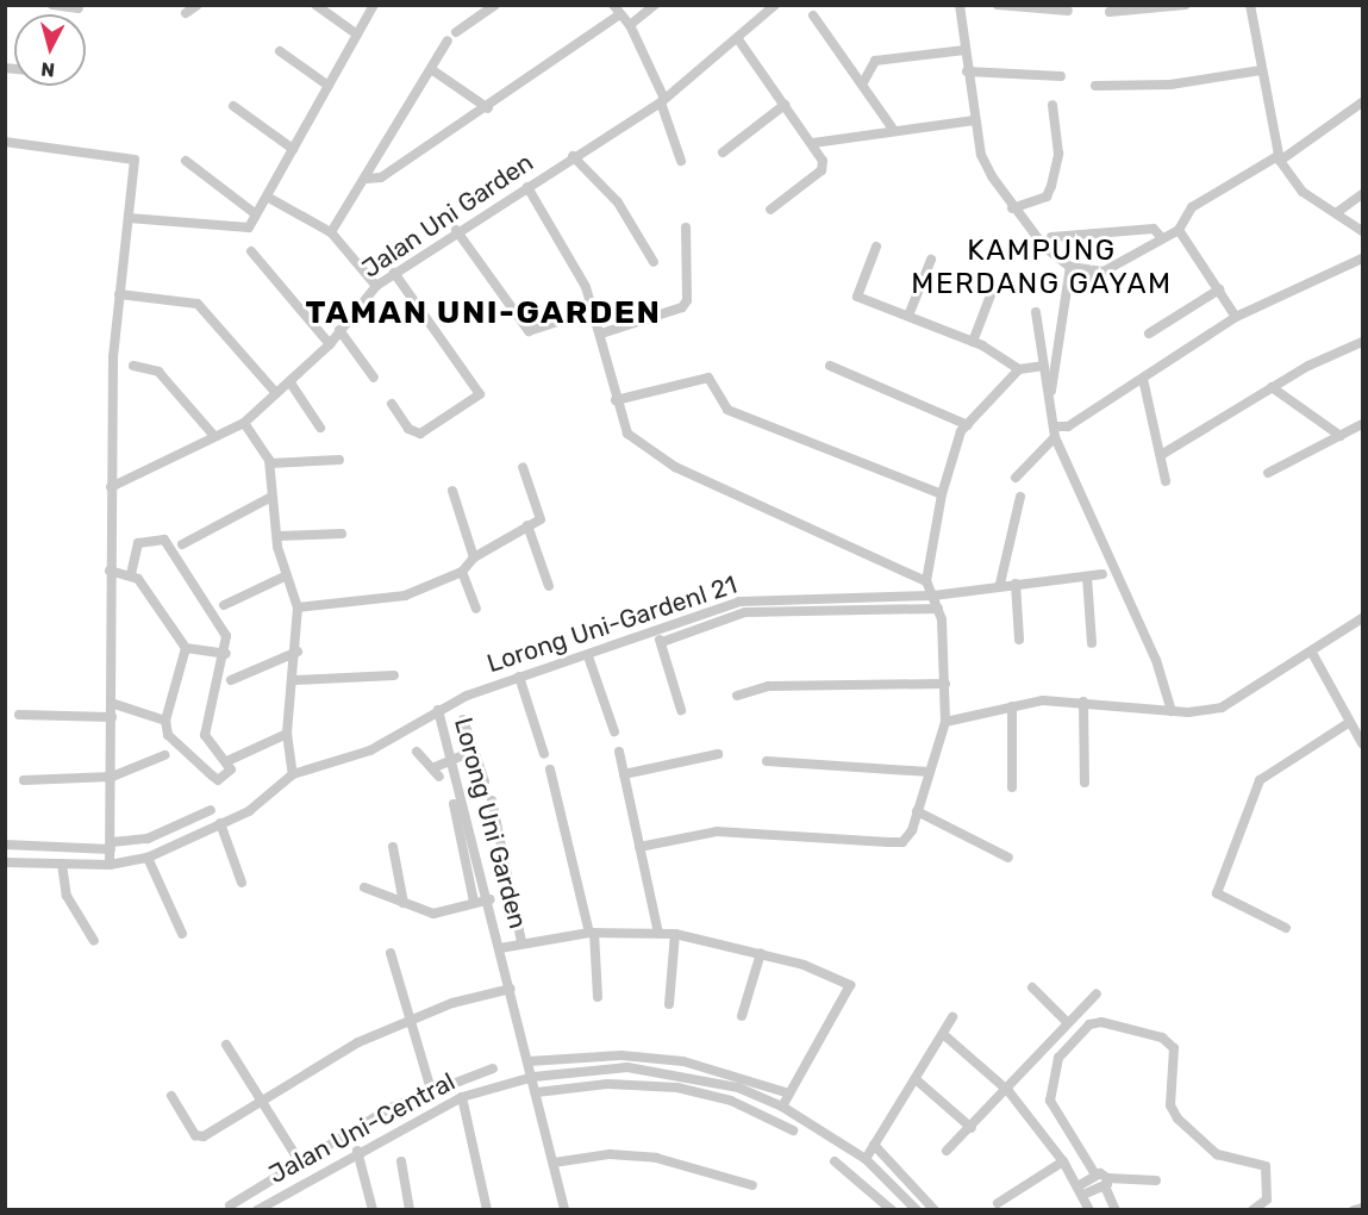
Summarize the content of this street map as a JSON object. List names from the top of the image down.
{
  "streets": {
    "street": [
      "Jalan Uni Garden",
      "Lorong Uni-Gardenl 21",
      "Lorong Uni Garden",
      "Jalan Uni-Central"
    ]
  },
  "crossings": [
    ["Lorong Uni-Gardenl 21", "Lorong Uni Garden"],
    ["Lorong Uni Garden", "Jalan Uni-Central"]
  ],
  "districts": ["KAMPUNG MERDANG GAYAM", "TAMAN UNI-GARDEN"],
  "north": "bottom"
}
